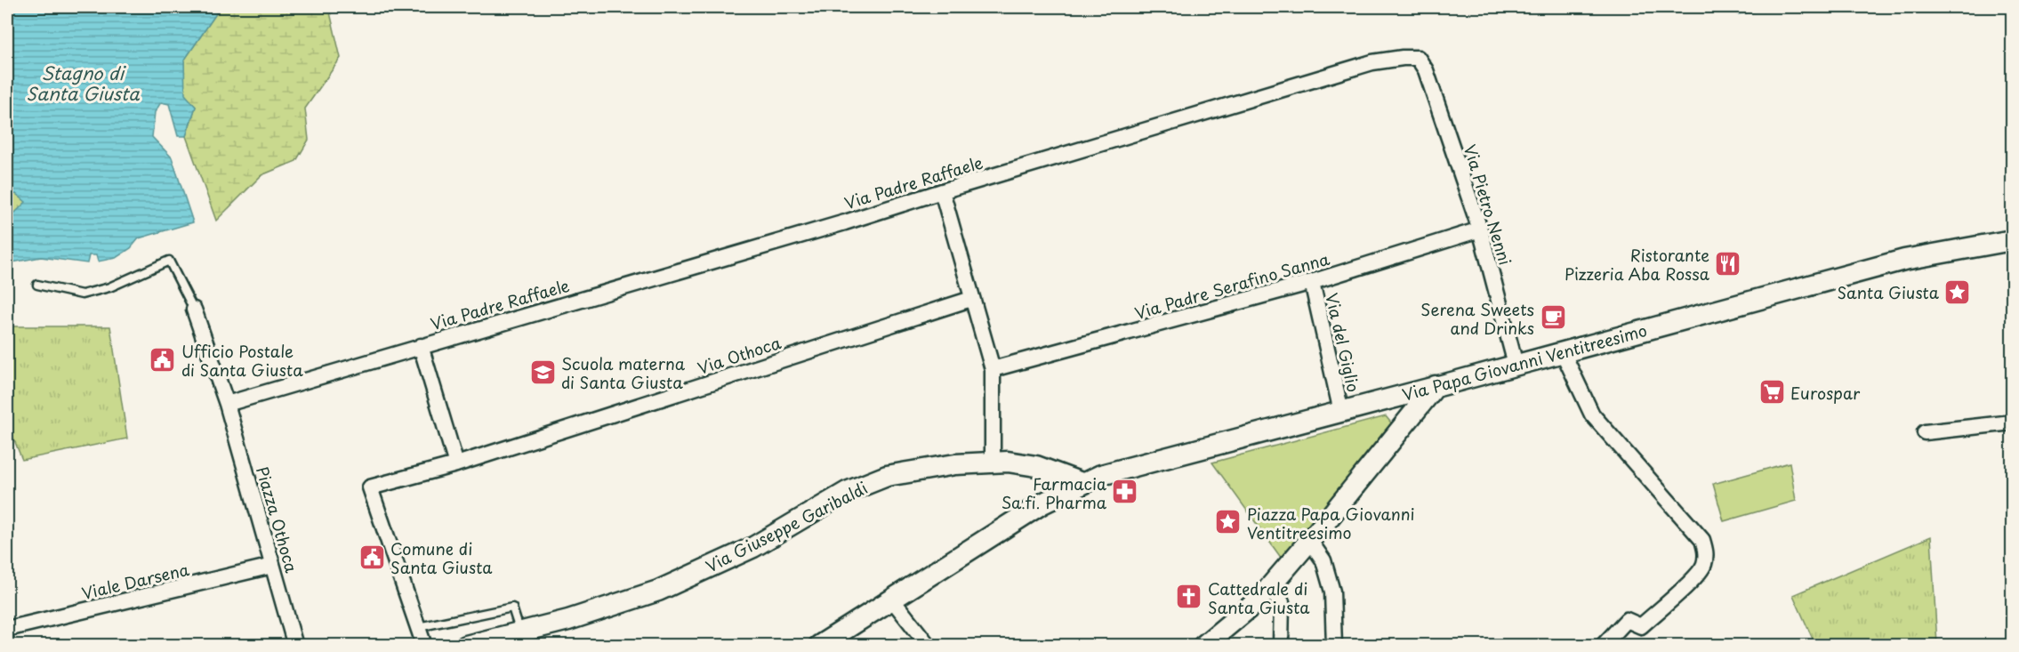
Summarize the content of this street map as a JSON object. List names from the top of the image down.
{
  "streets": {
    "main road": ["Via Papa Giovanni Ventitreesimo", "Via Giuseppe Garibaldi"],
    "street": [
      "Via Padre Raffaele",
      "Via Pietro Nenni",
      "Via Padre Serafino Sanna",
      "Via del Giglio",
      "Via Othoca",
      "Piazza Othoca",
      "Viale Darsena"
    ]
  },
  "crossings": [
    ["Via Padre Raffaele", "Via Pietro Nenni"],
    ["Via Pietro Nenni", "Via Padre Serafino Sanna"],
    ["Via Pietro Nenni", "Via Papa Giovanni Ventitreesimo"],
    ["Via Padre Serafino Sanna", "Via del Giglio"],
    ["Via del Giglio", "Via Papa Giovanni Ventitreesimo"],
    ["Via Papa Giovanni Ventitreesimo", "Via Giuseppe Garibaldi"],
    ["Piazza Othoca", "Viale Darsena"]
  ],
  "water": ["Stagno di Santa Giusta"],
  "places": {
    "restaurant": ["Ristorante Pizzeria Aba Rossa"],
    "place": ["Santa Giusta", "Piazza Papa Giovanni Ventitreesimo"],
    "cafe": ["Serena Sweets and Drinks"],
    "public building": ["Ufficio Postale di Santa Giusta", "Comune di Santa Giusta"],
    "school or university": ["Scuola materna di Santa Giusta"],
    "supermarket": ["Eurospar"],
    "pharmacy": ["Farmacia Sa.fi. Pharma"],
    "church": ["Cattedrale di Santa Giusta"]
  }
}
